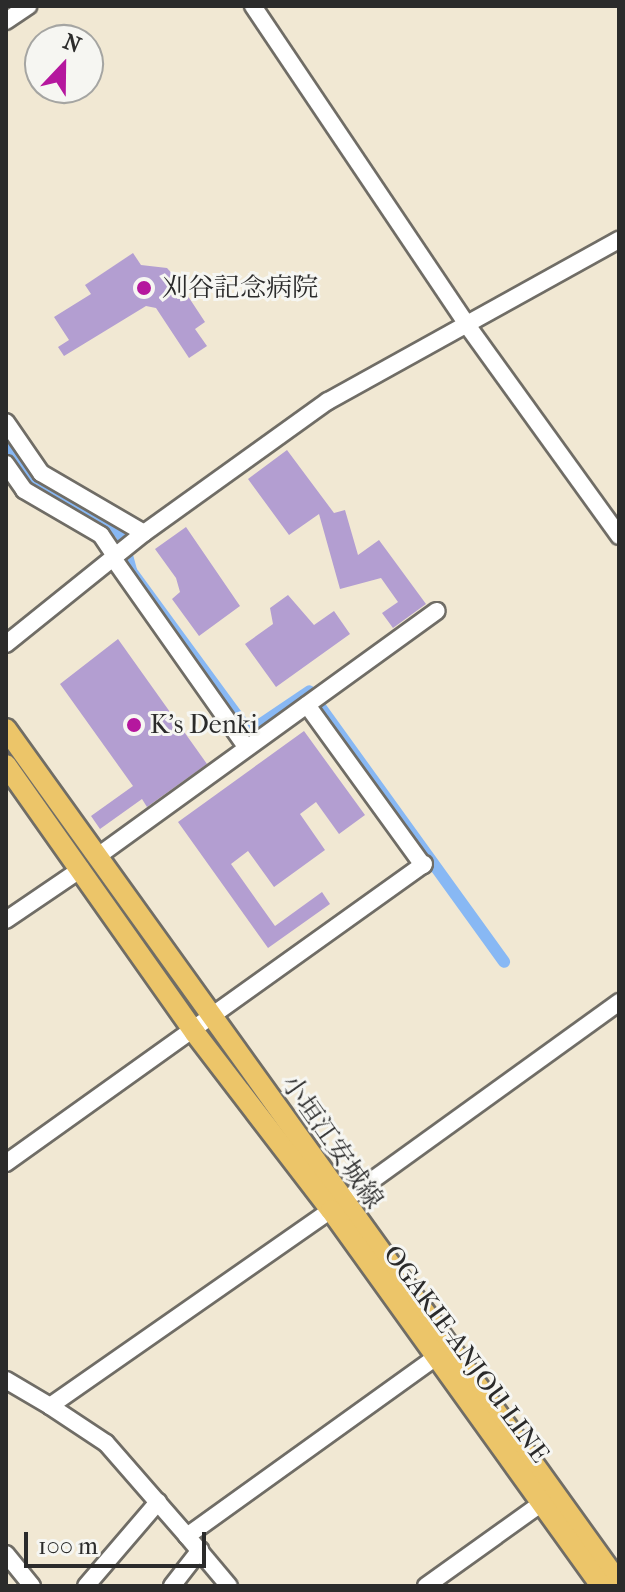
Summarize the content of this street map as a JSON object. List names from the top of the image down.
{
  "streets": {
    "main road": ["小垣江安城線", "OGAKIE-ANJOU LINE"]
  },
  "crossings": [
    ["小垣江安城線", "OGAKIE-ANJOU LINE"]
  ],
  "places": ["刈谷記念病院", "K's Denki"],
  "scale_bar": "100 m",
  "north": "top"
}
